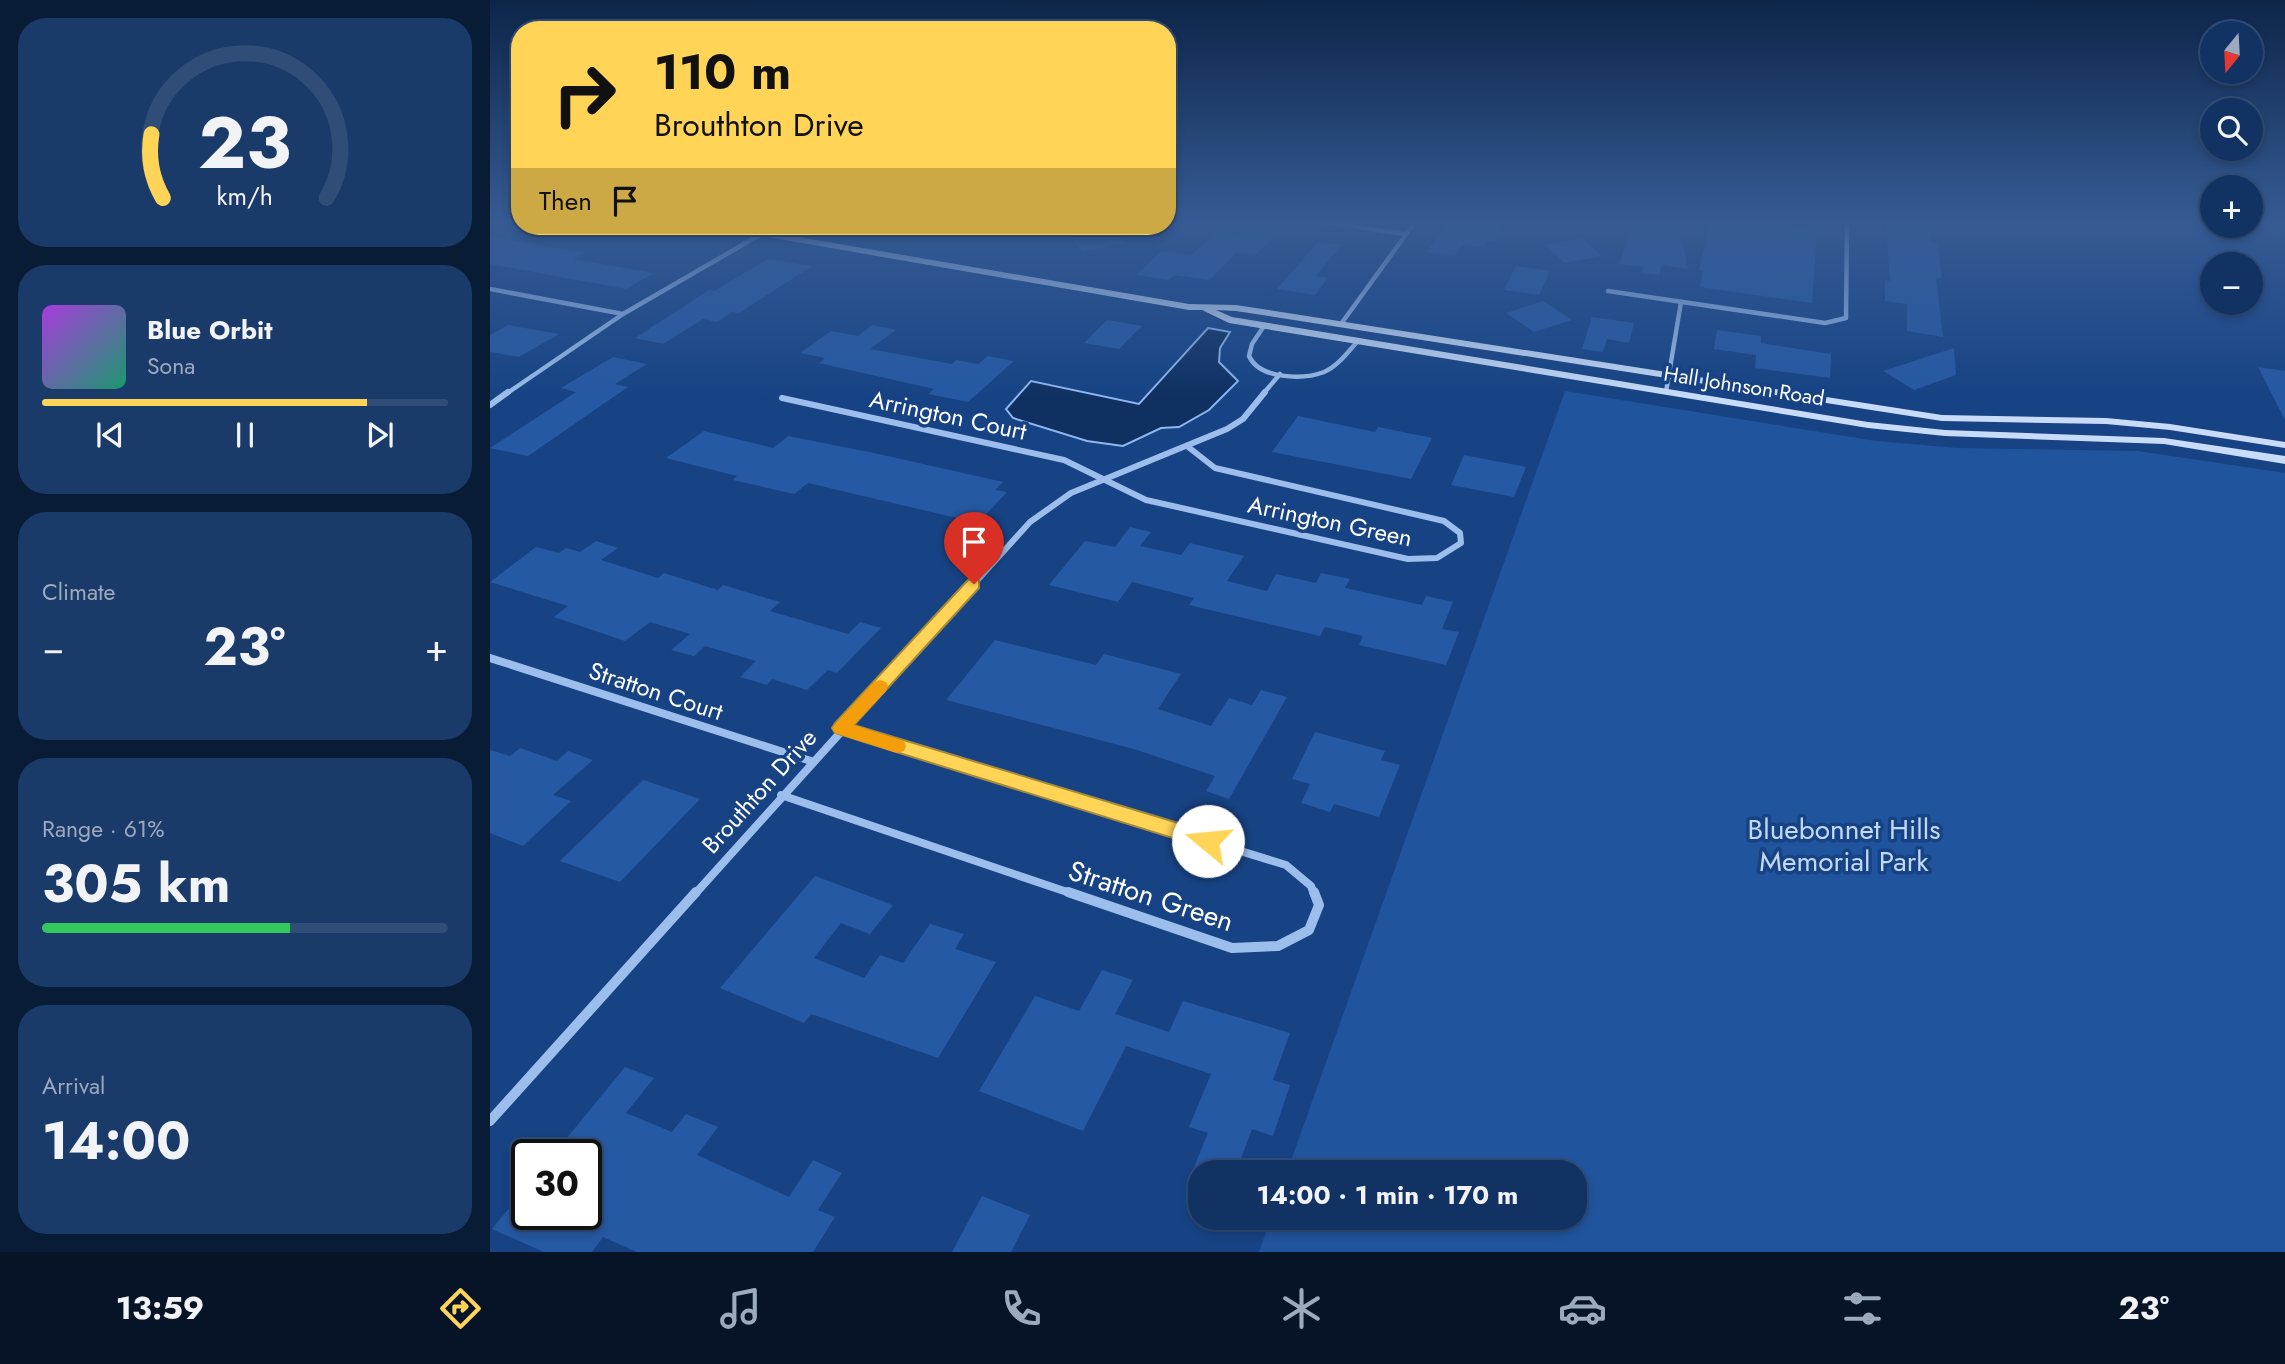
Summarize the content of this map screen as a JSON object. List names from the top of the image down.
{
  "streets": {
    "main road": ["Hall Johnson Road"],
    "street": [
      "Arrington Court",
      "Arrington Green",
      "Stratton Court",
      "Brouthton Drive",
      "Stratton Green"
    ]
  },
  "crossings": [
    ["Arrington Court", "Arrington Green"],
    ["Arrington Court", "Brouthton Drive"],
    ["Arrington Green", "Brouthton Drive"],
    ["Stratton Court", "Brouthton Drive"],
    ["Brouthton Drive", "Stratton Green"]
  ],
  "parks": ["Bluebonnet Hills Memorial Park"],
  "north": "bottom",
  "page": {
    "map_buttons": ["+", "−"],
    "turn": ["110 m", "Brouthton Drive"],
    "then": "Then",
    "song": ["Blue Orbit", "Sona"],
    "tile": [
      "Climate",
      ["Range · 61%", "305 km"],
      ["Arrival", "14:00"]
    ],
    "heat": ["−", "23°", "+"],
    "limit": "30",
    "trip": "14:00 · 1 min · 170 m",
    "tabs": ["13:59", "23°"],
    "gauge": ["23", "km/h"]
  }
}
